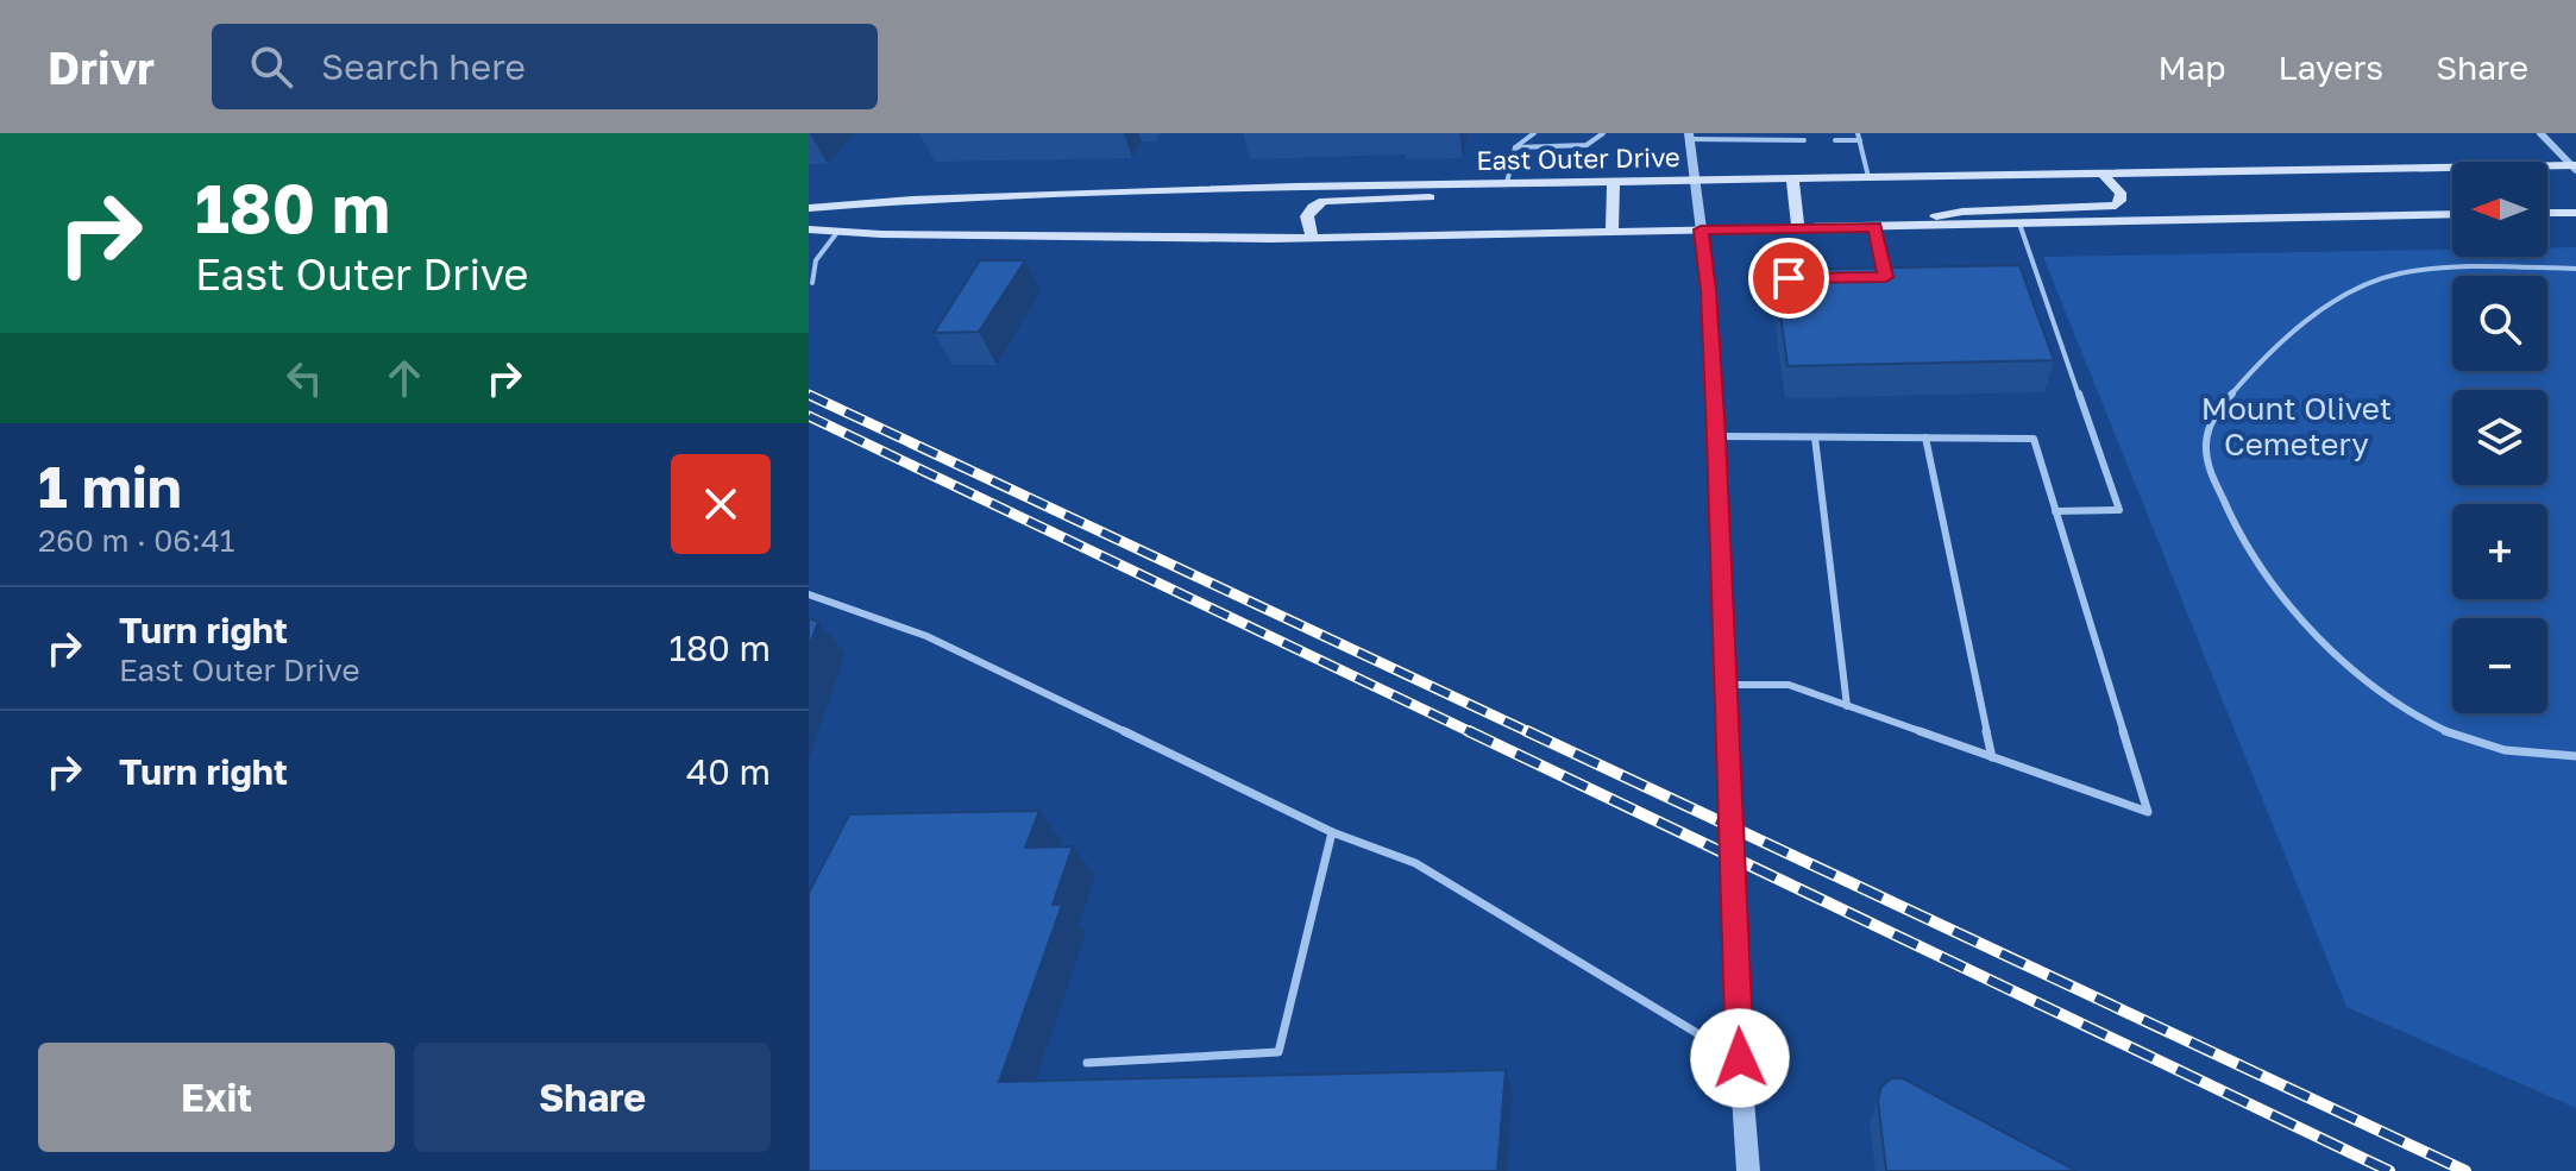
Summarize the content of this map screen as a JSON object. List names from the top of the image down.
{
  "streets": {
    "main road": ["East Outer Drive"]
  },
  "parks": ["Mount Olivet Cemetery"],
  "north": "left",
  "page": {
    "header": "Drivr",
    "search": "Search here",
    "nav": ["Map", "Layers", "Share"],
    "turn": ["180 m", "East Outer Drive"],
    "map_buttons": ["+", "−"],
    "heading": ["1 min", "260 m · 06:41"],
    "list": [
      {
        "name": "Turn right",
        "note": "East Outer Drive",
        "value": "180 m"
      },
      {
        "name": "Turn right",
        "value": "40 m"
      }
    ],
    "buttons": ["Exit", "Share"]
  }
}
